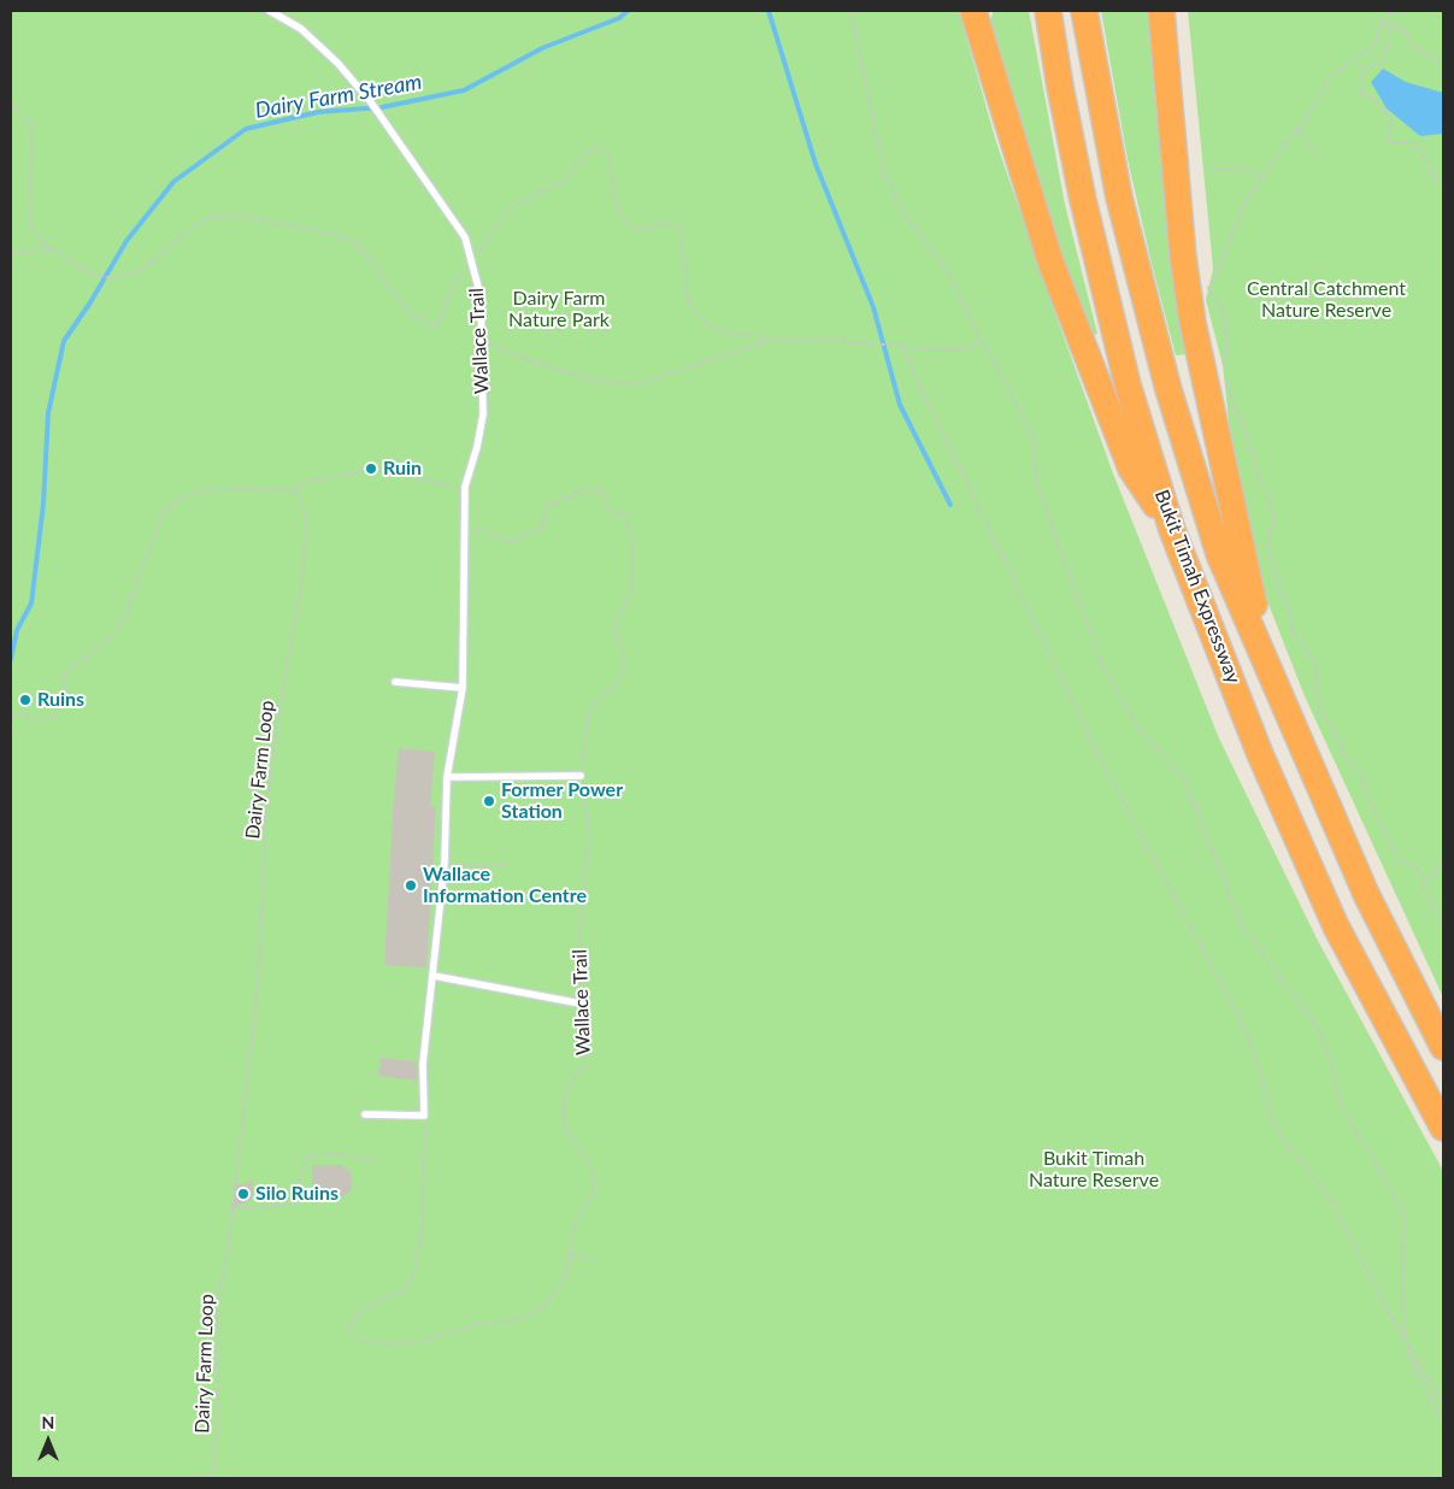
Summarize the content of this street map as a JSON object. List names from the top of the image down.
{
  "streets": {
    "highway": ["Bukit Timah Expressway"],
    "lane": ["Wallace Trail"],
    "path": ["Dairy Farm Loop"]
  },
  "water": ["Dairy Farm Stream"],
  "parks": ["Central Catchment Nature Reserve", "Dairy Farm Nature Park", "Bukit Timah Nature Reserve"],
  "places": [
    "Ruin",
    "Ruins",
    "Former Power Station",
    "Wallace Information Centre",
    "Silo Ruins"
  ],
  "north": "top"
}
